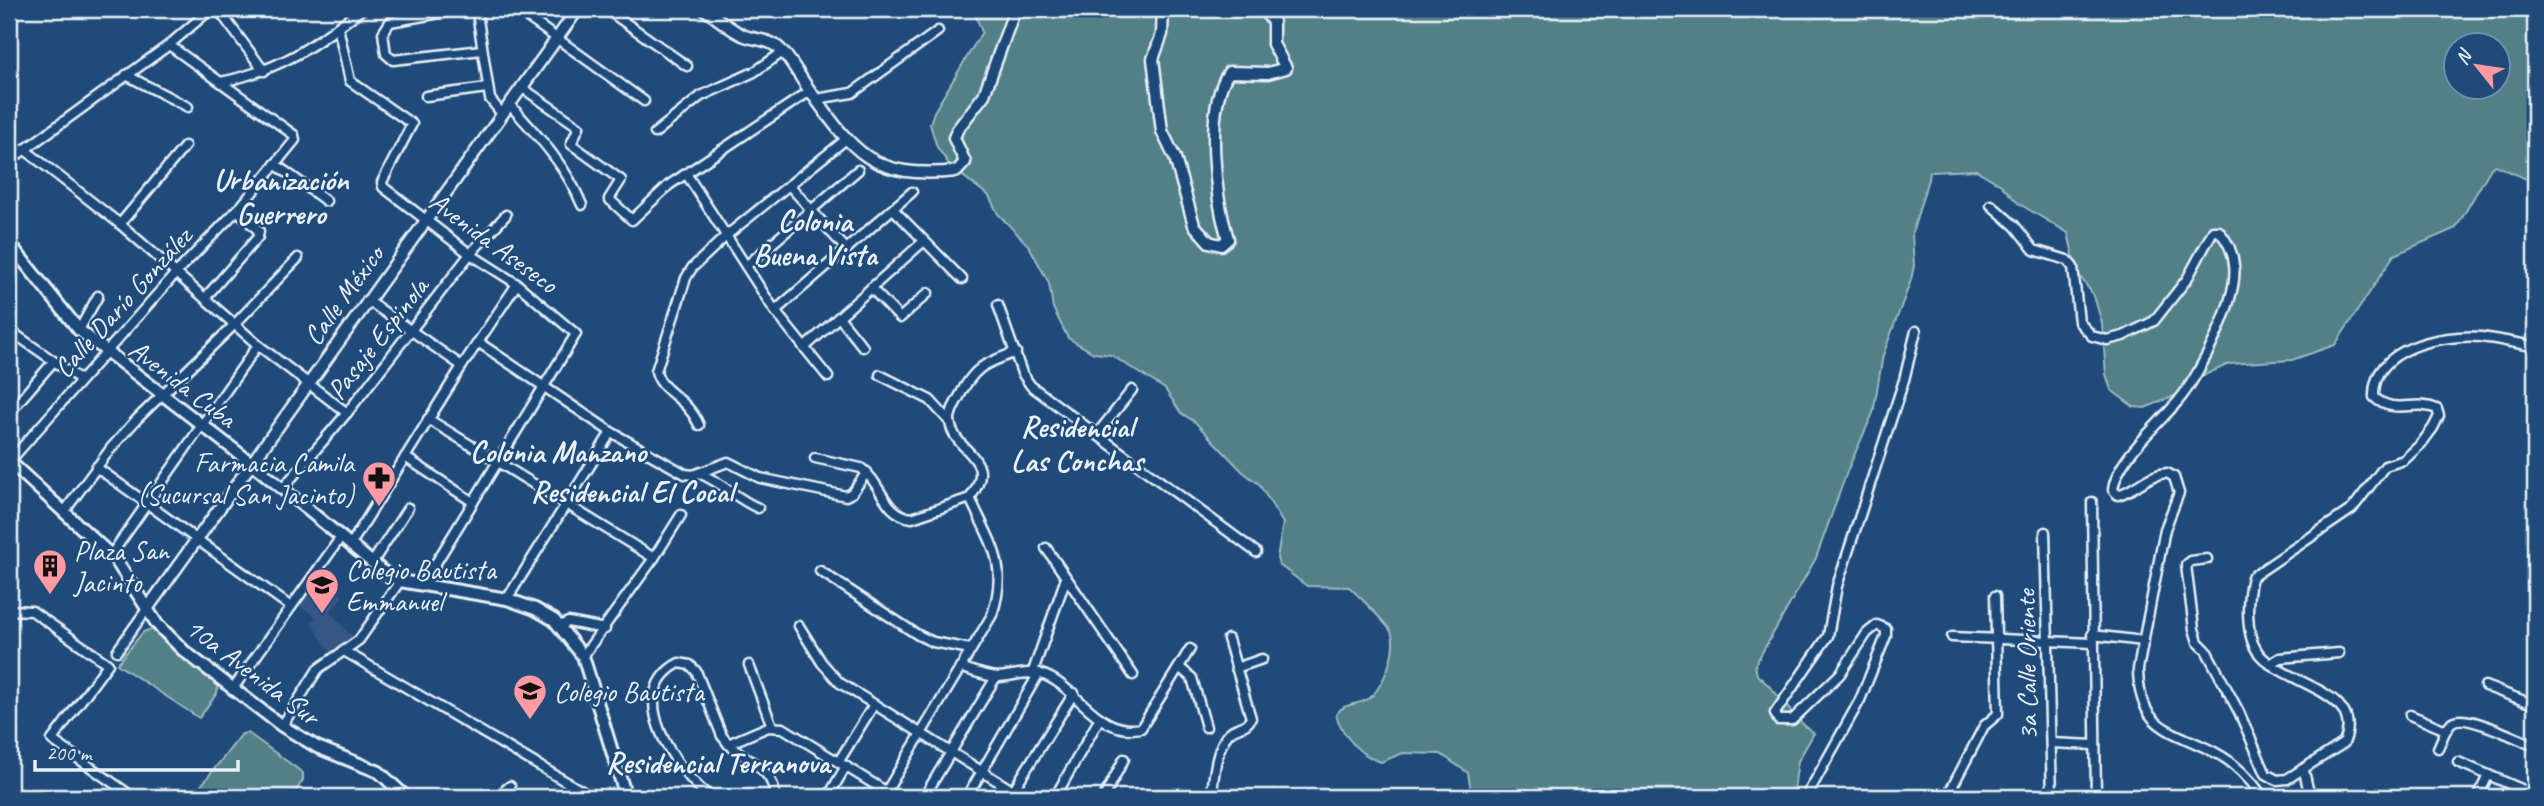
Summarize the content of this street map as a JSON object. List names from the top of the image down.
{
  "streets": {
    "main road": ["Avenida Cuba", "10a Avenida Sur"],
    "street": [
      "Avenida Aseseco",
      "Calle México",
      "Calle Darío González",
      "Pasaje Espinola",
      "3a Calle Oriente"
    ]
  },
  "crossings": [
    ["Avenida Aseseco", "Calle México"],
    ["Avenida Aseseco", "Pasaje Espinola"],
    ["Calle México", "Avenida Cuba"],
    ["Calle México", "10a Avenida Sur"],
    ["Calle Darío González", "Avenida Cuba"],
    ["Calle Darío González", "10a Avenida Sur"],
    ["Pasaje Espinola", "Avenida Cuba"]
  ],
  "districts": [
    "Urbanización Guerrero",
    "Colonia Buena Vista",
    "Residencial Las Conchas",
    "Colonia Manzano",
    "Residencial El Cocal",
    "Residencial Terranova"
  ],
  "places": {
    "pharmacy": ["Farmacia Camila (Sucursal San Jacinto)"],
    "building": ["Plaza San Jacinto"],
    "school or university": ["Colegio Bautista Emmanuel", "Colegio Bautista"]
  },
  "scale_bar": "200 m",
  "north": "top left"
}
